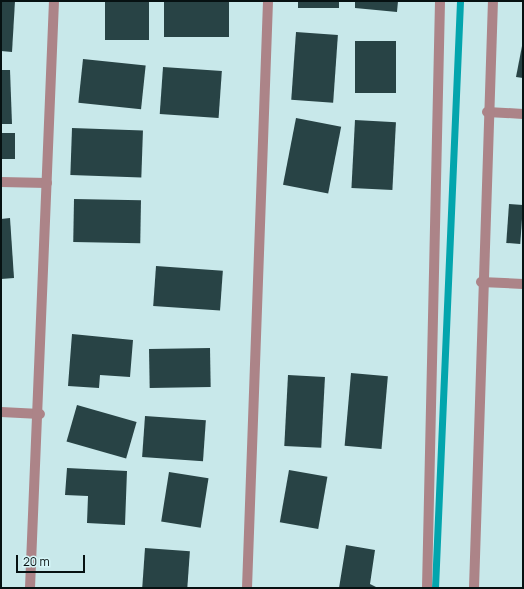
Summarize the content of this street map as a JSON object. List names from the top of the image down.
{
  "scale_bar": "20 m"
}
